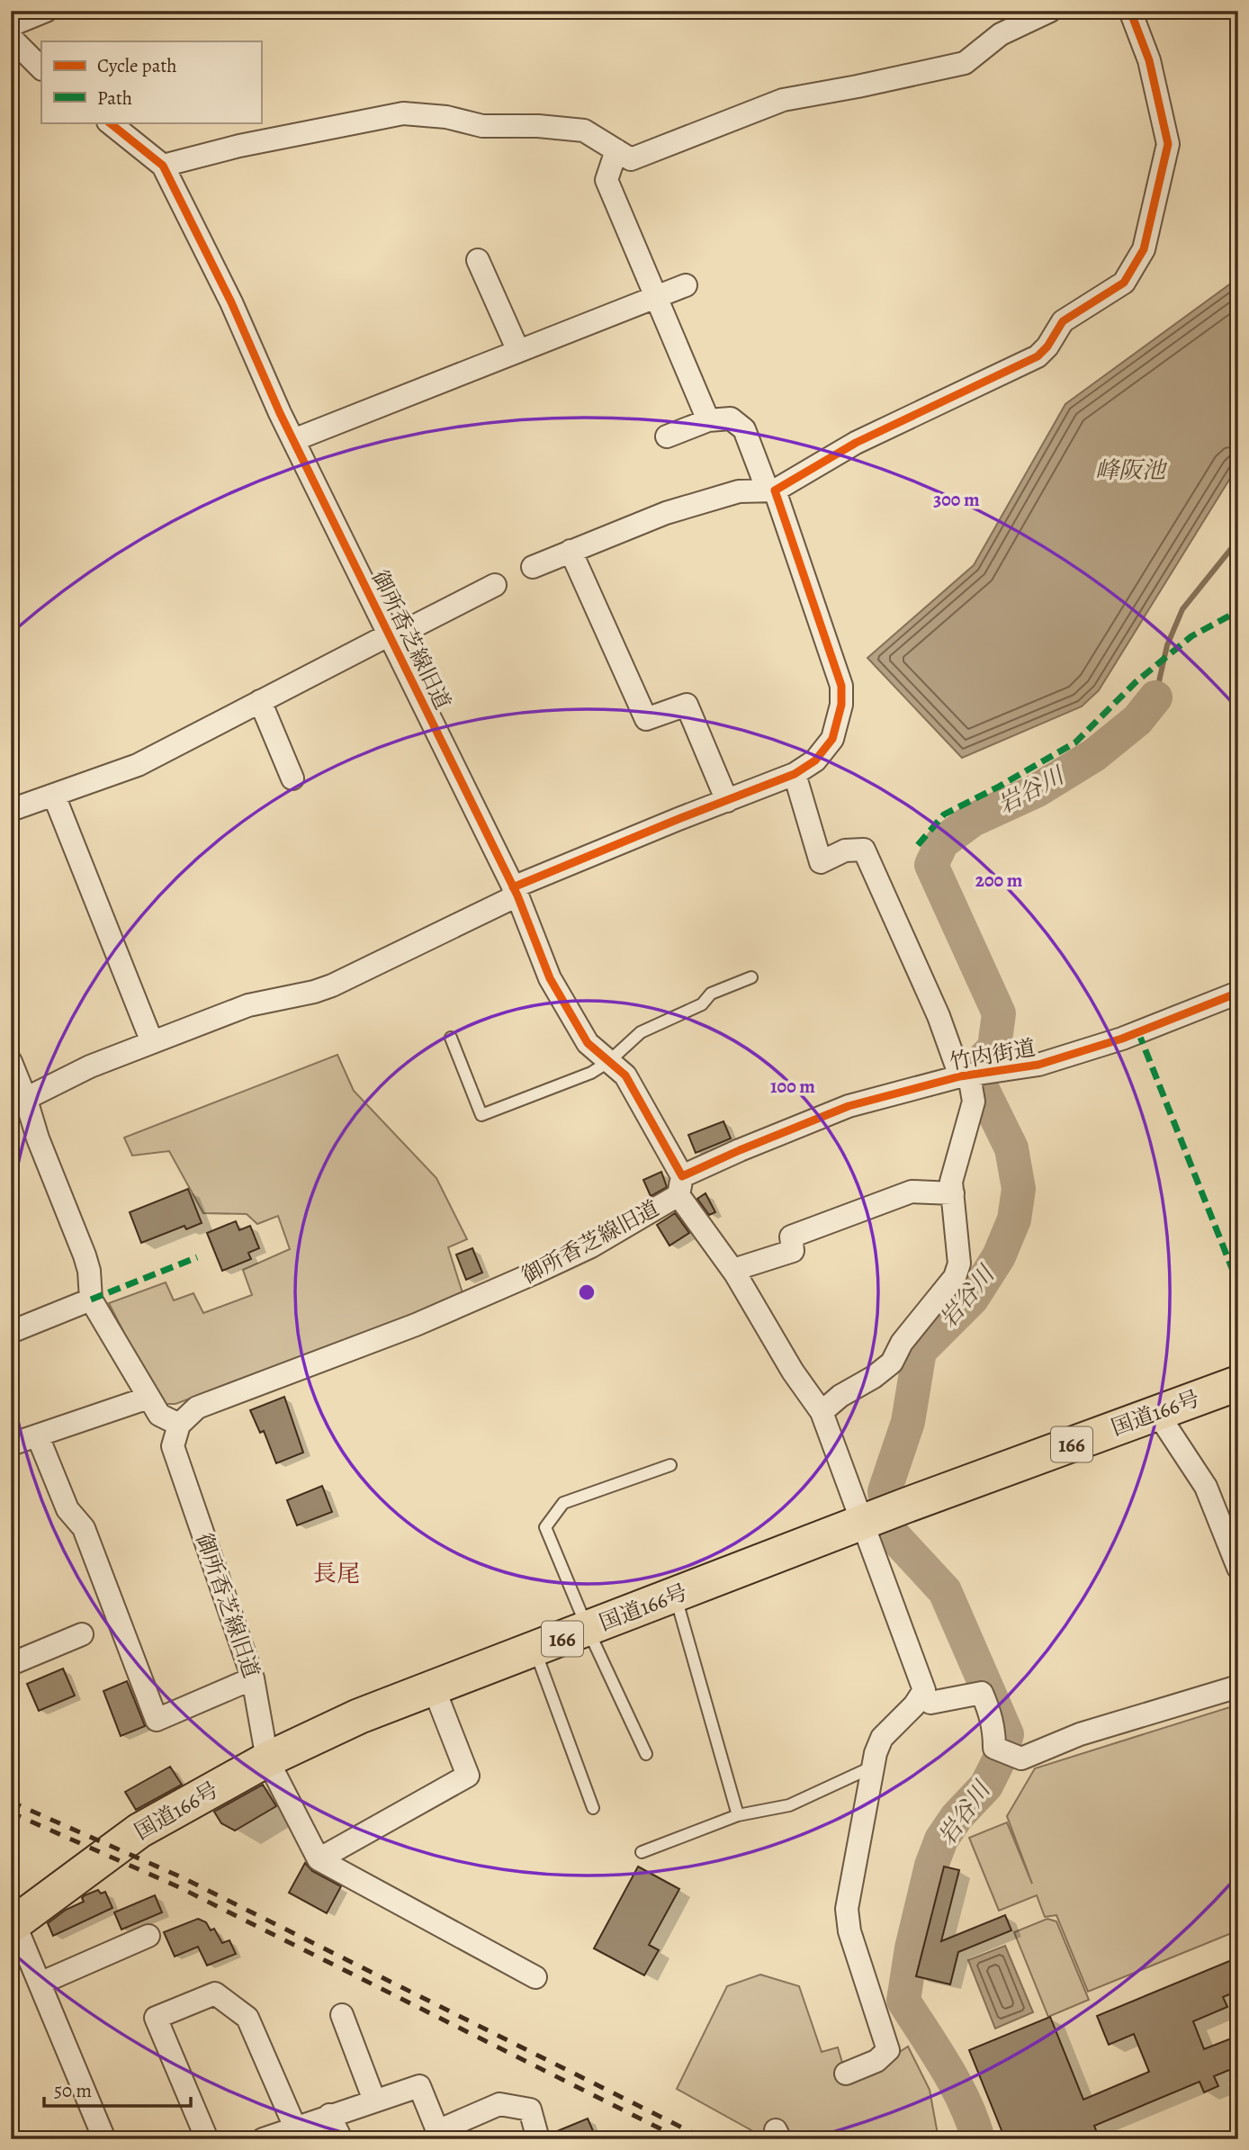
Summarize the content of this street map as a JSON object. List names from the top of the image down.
{
  "streets": {
    "highway": ["国道166号", "166"],
    "street": ["御所香芝線旧道", "竹内街道"]
  },
  "crossings": [
    ["御所香芝線旧道", "竹内街道"],
    ["御所香芝線旧道", "国道166号"]
  ],
  "districts": ["長尾"],
  "water": ["峰阪池", "岩谷川"],
  "legend": ["Cycle path", "Path"],
  "scale_bar": "50 m",
  "rings": ["300 m", "200 m", "100 m"]
}
